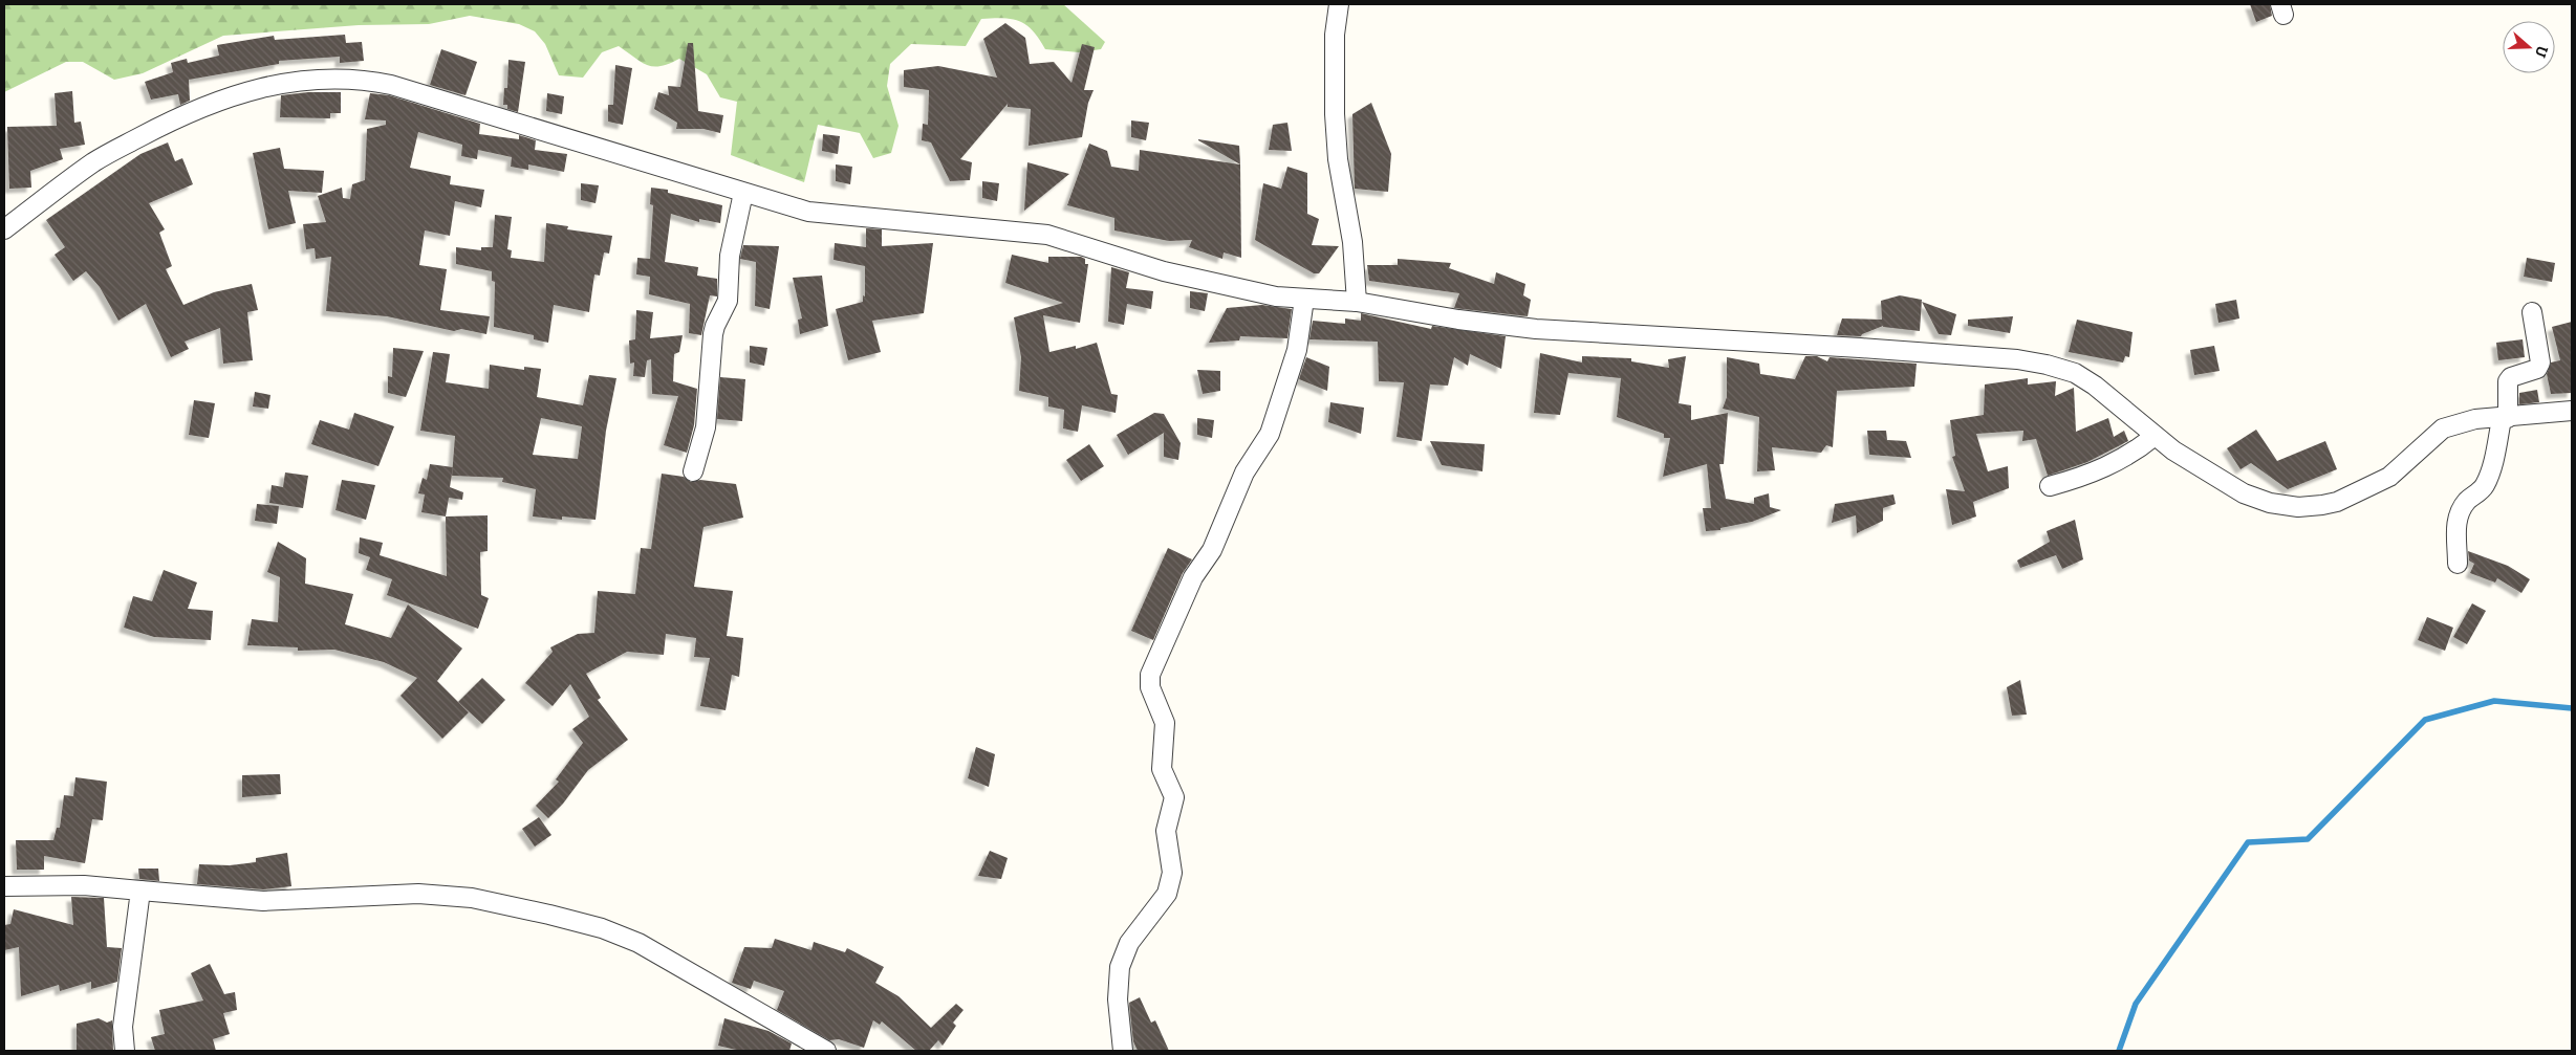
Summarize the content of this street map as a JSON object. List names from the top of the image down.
{
  "north": "right"
}
